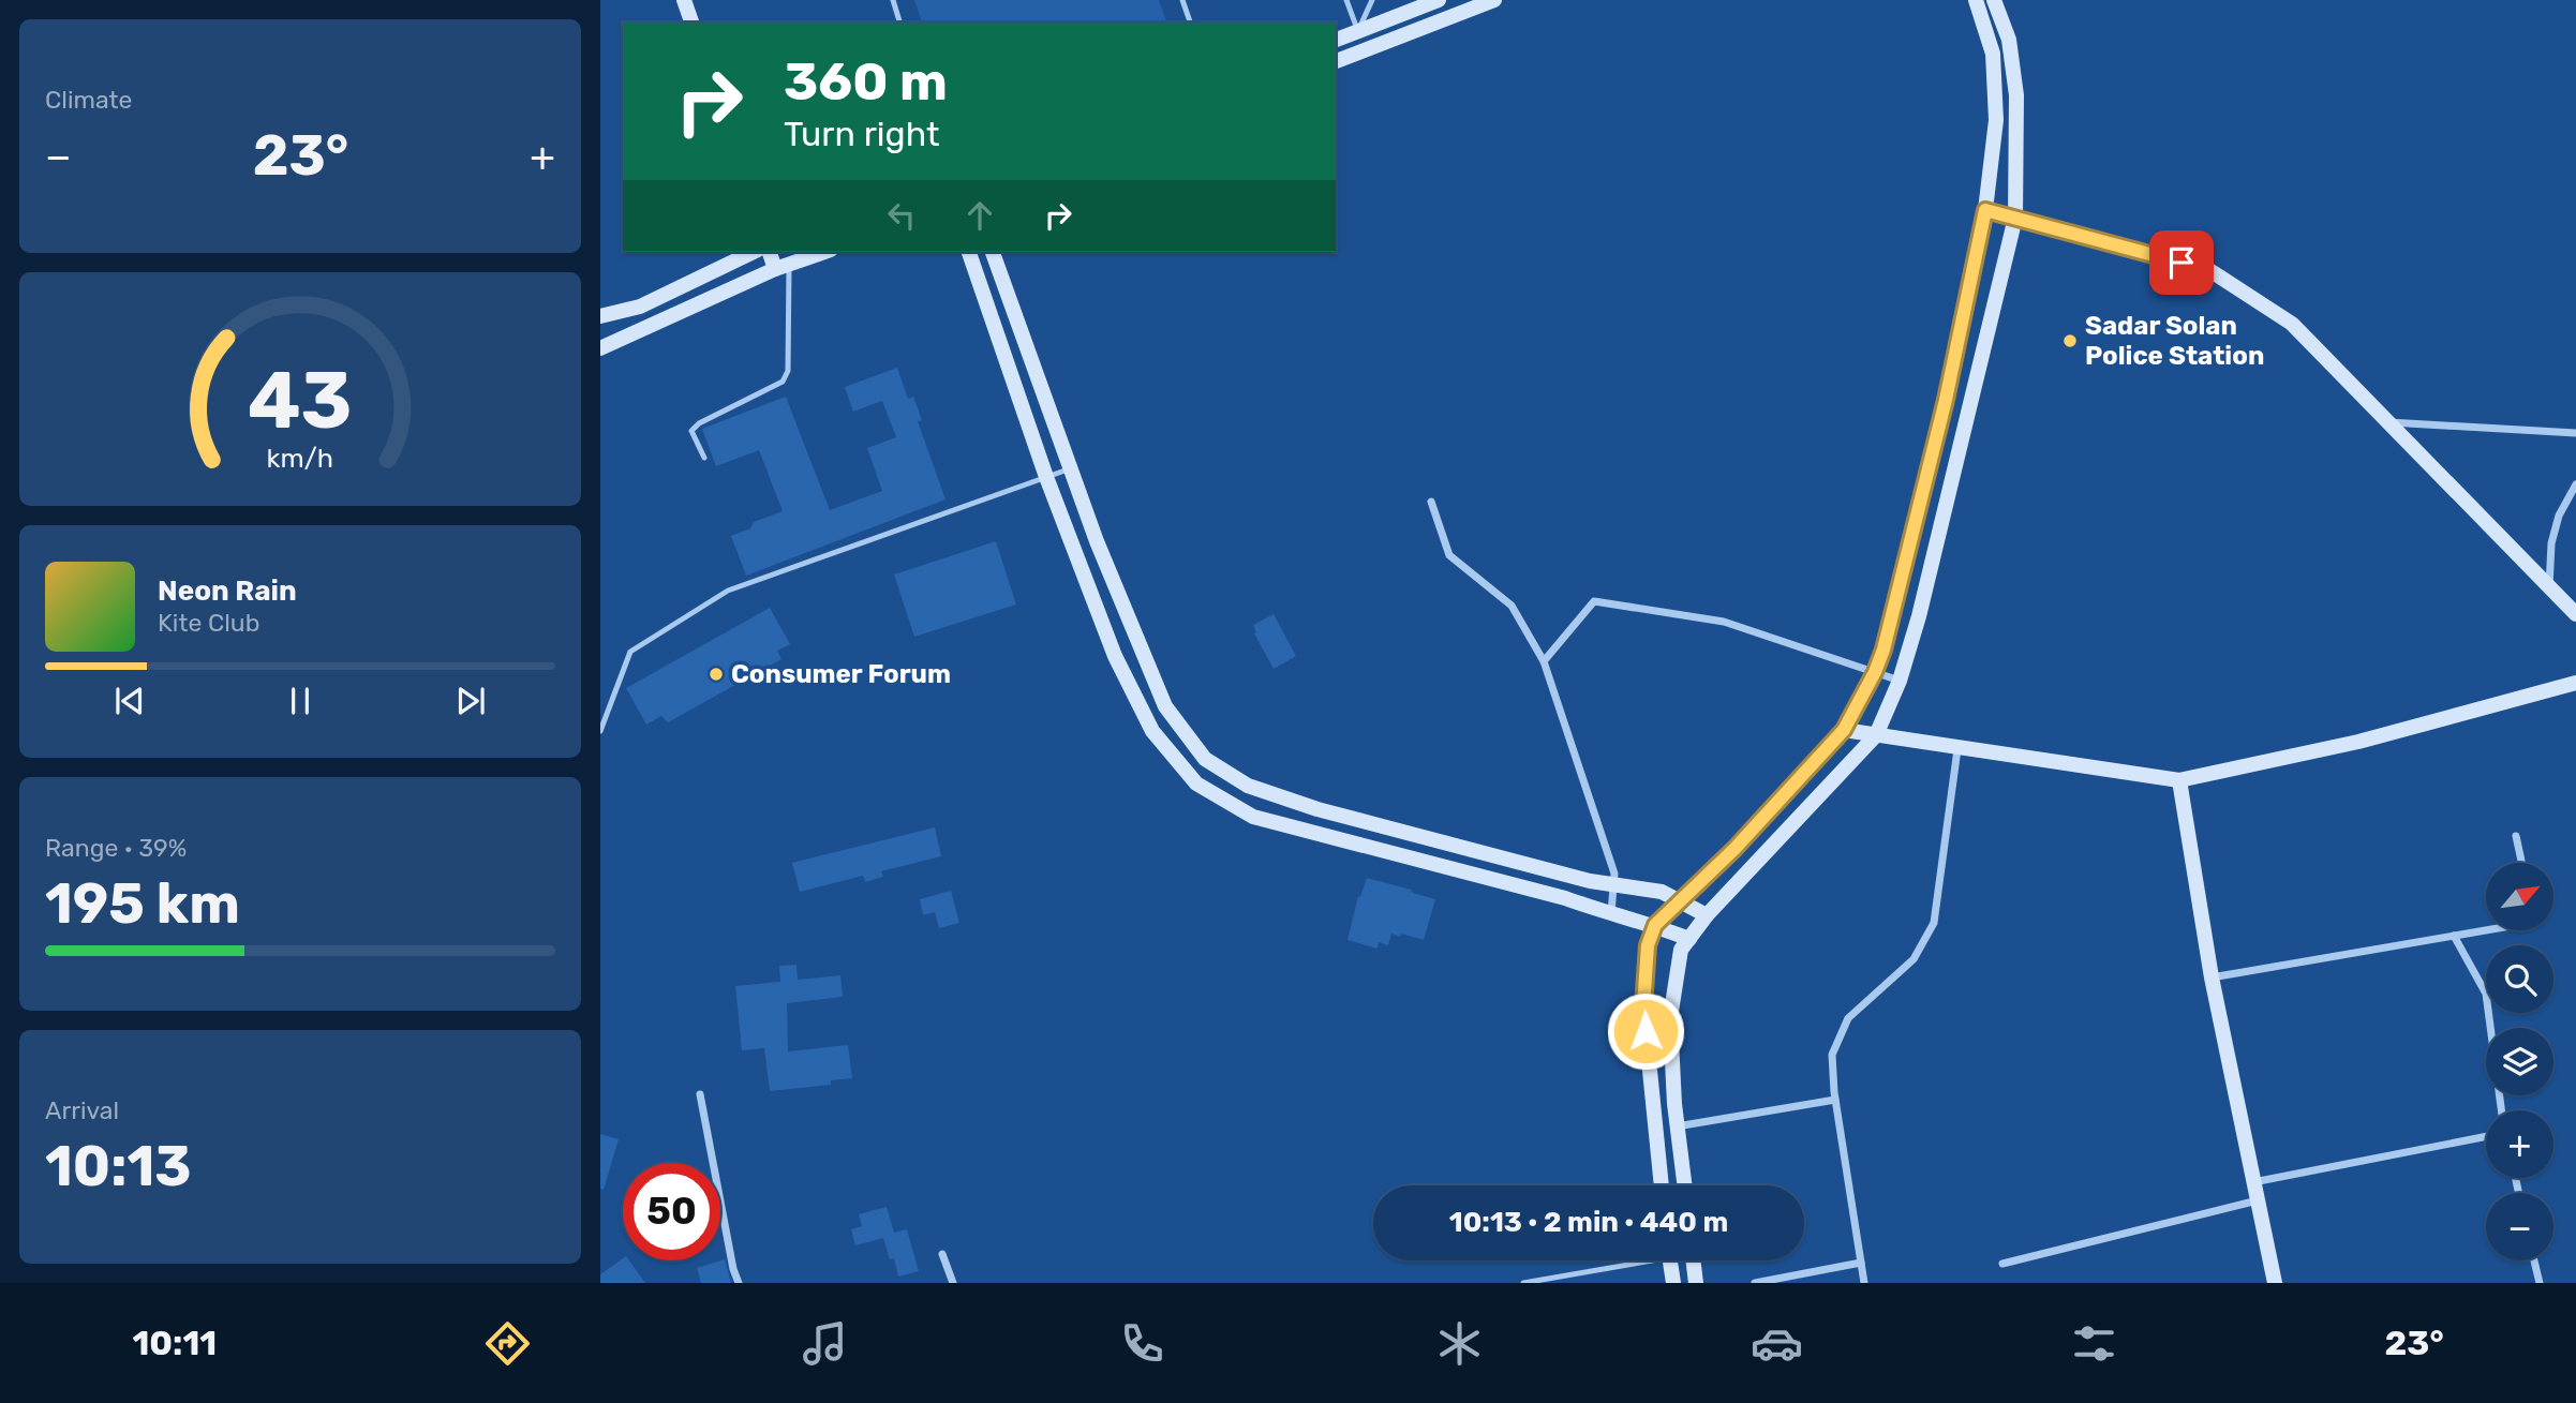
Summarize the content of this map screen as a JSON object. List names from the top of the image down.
{
  "places": ["Sadar Solan Police Station", "Consumer Forum"],
  "north": "top right",
  "page": {
    "tile": [
      "Climate",
      ["Range · 39%", "195 km"],
      ["Arrival", "10:13"]
    ],
    "turn": ["360 m", "Turn right"],
    "heat": ["−", "23°", "+"],
    "song": ["Neon Rain", "Kite Club"],
    "map_buttons": ["+", "−"],
    "limit": "50",
    "trip": "10:13 · 2 min · 440 m",
    "tabs": ["10:11", "23°"],
    "gauge": ["43", "km/h"]
  }
}
